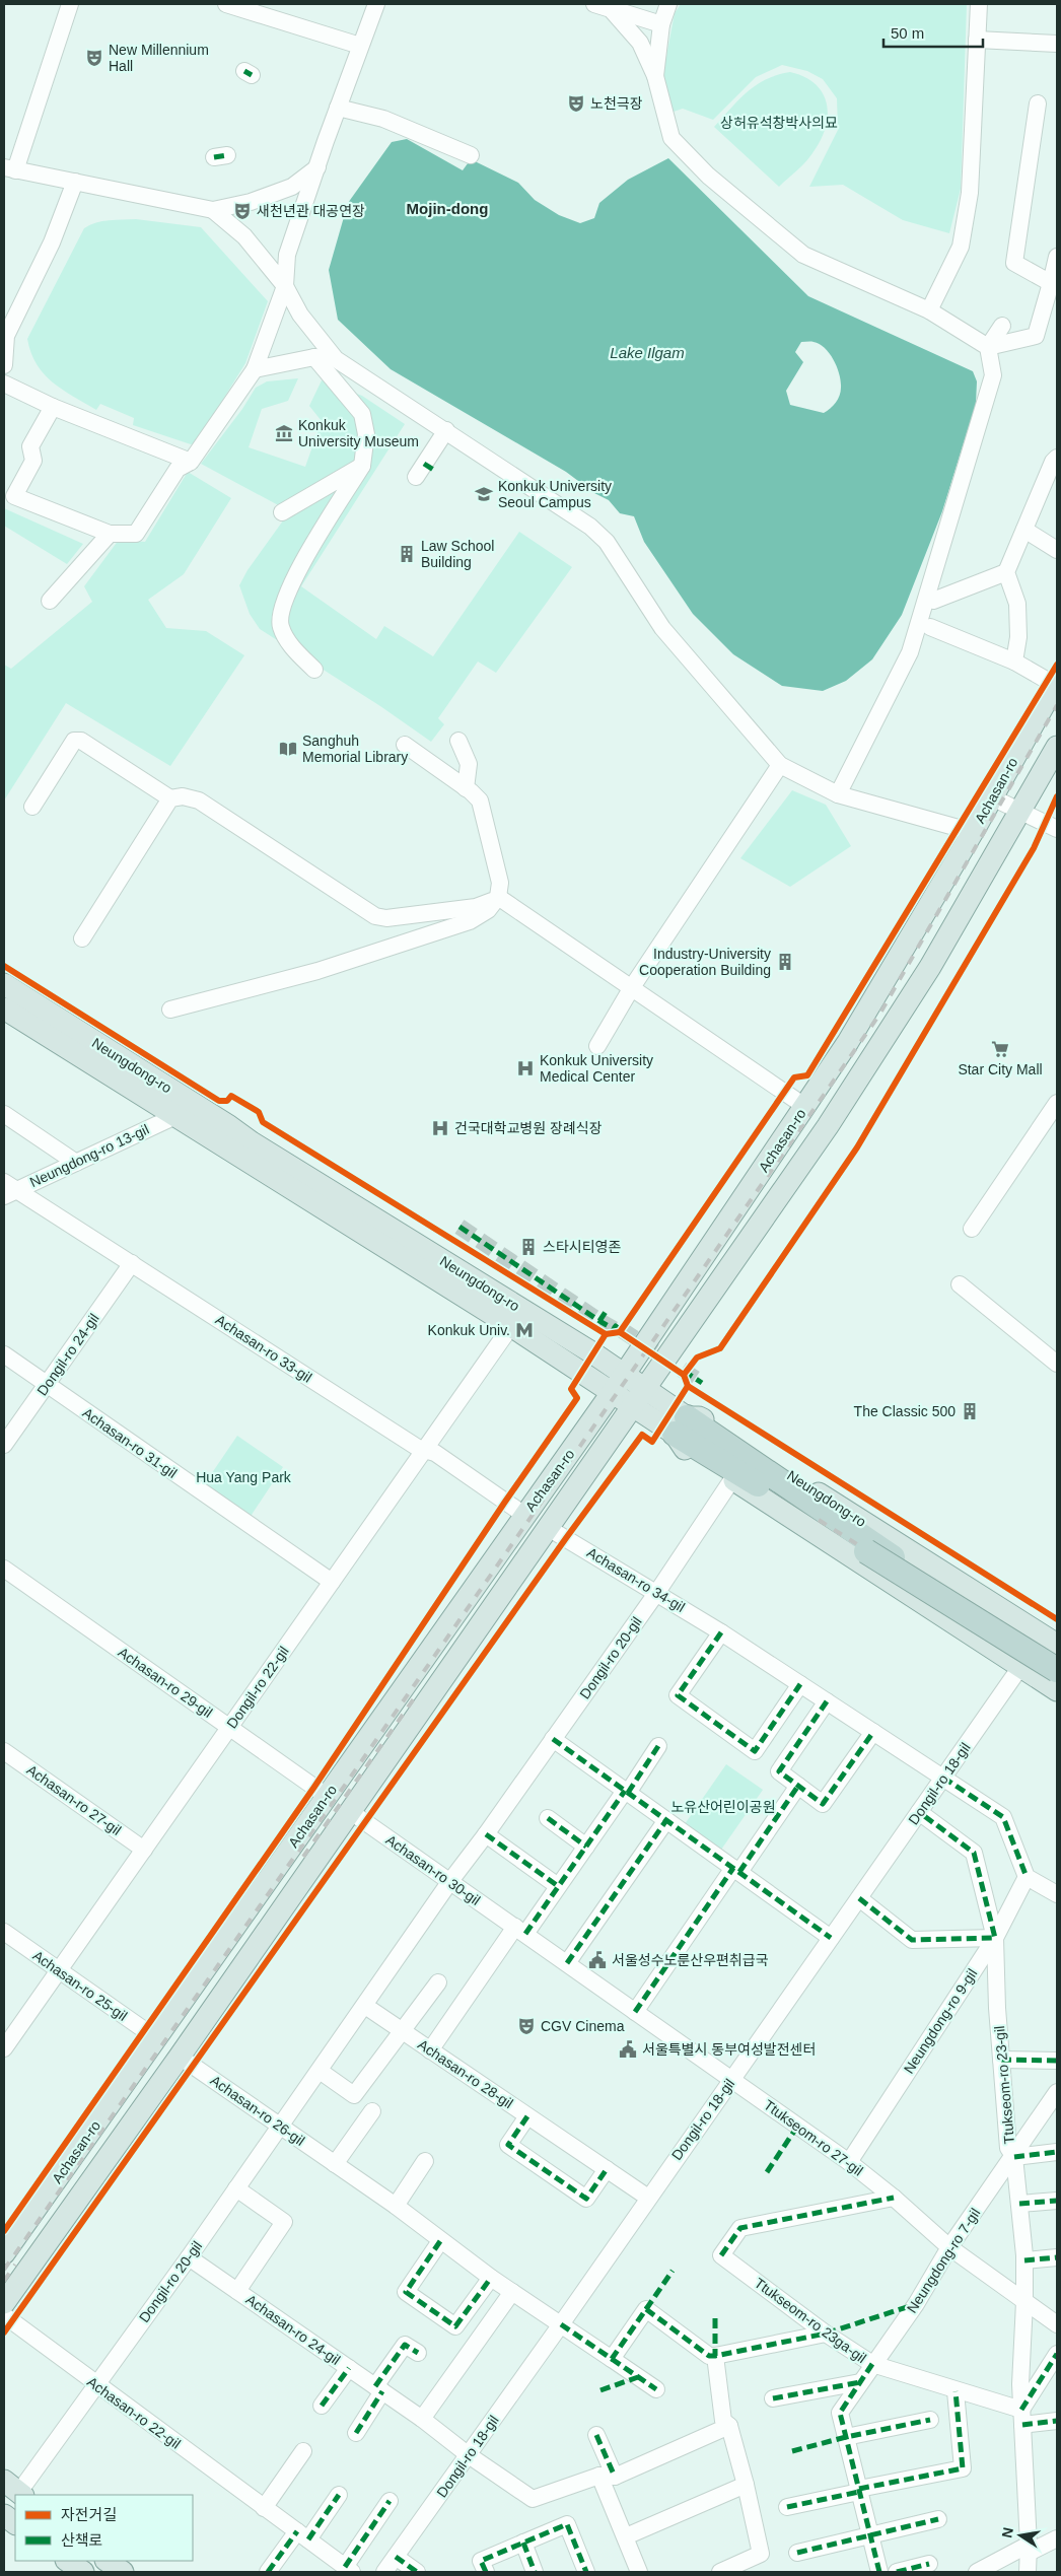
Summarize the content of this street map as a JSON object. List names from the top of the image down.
{
  "streets": {
    "highway": ["Neungdong-ro"],
    "main road": ["Achasan-ro"],
    "street": [
      "Neungdong-ro 13-gil",
      "Achasan-ro 33-gil",
      "Dongil-ro 24-gil",
      "Achasan-ro 31-gil",
      "Achasan-ro 34-gil",
      "Dongil-ro 20-gil",
      "Achasan-ro 29-gil",
      "Dongil-ro 22-gil",
      "Dongil-ro 18-gil",
      "Achasan-ro 27-gil",
      "Achasan-ro 30-gil",
      "Achasan-ro 25-gil",
      "Neungdong-ro 9-gil",
      "Achasan-ro 28-gil",
      "Ttukseom-ro 23-gil",
      "Achasan-ro 26-gil",
      "Ttukseom-ro 27-gil",
      "Neungdong-ro 7-gil",
      "Ttukseom-ro 23ga-gil",
      "Achasan-ro 24-gil",
      "Achasan-ro 22-gil"
    ]
  },
  "crossings": [
    ["Achasan-ro", "Neungdong-ro"],
    ["Achasan-ro", "Achasan-ro 33-gil"],
    ["Achasan-ro", "Achasan-ro 34-gil"],
    ["Achasan-ro", "Achasan-ro 29-gil"],
    ["Achasan-ro", "Achasan-ro 30-gil"],
    ["Achasan-ro", "Achasan-ro 25-gil"],
    ["Achasan-ro", "Achasan-ro 26-gil"],
    ["Neungdong-ro", "Neungdong-ro 13-gil"],
    ["Neungdong-ro", "Dongil-ro 20-gil"],
    ["Neungdong-ro", "Dongil-ro 22-gil"],
    ["Neungdong-ro", "Dongil-ro 18-gil"],
    ["Neungdong-ro 13-gil", "Achasan-ro 33-gil"],
    ["Achasan-ro 33-gil", "Dongil-ro 24-gil"],
    ["Achasan-ro 33-gil", "Dongil-ro 22-gil"],
    ["Dongil-ro 24-gil", "Achasan-ro 31-gil"],
    ["Achasan-ro 31-gil", "Dongil-ro 22-gil"],
    ["Achasan-ro 34-gil", "Dongil-ro 20-gil"],
    ["Achasan-ro 34-gil", "Dongil-ro 18-gil"],
    ["Achasan-ro 34-gil", "Neungdong-ro 9-gil"],
    ["Dongil-ro 20-gil", "Achasan-ro 30-gil"],
    ["Dongil-ro 20-gil", "Achasan-ro 28-gil"],
    ["Dongil-ro 20-gil", "Achasan-ro 26-gil"],
    ["Dongil-ro 20-gil", "Achasan-ro 24-gil"],
    ["Dongil-ro 20-gil", "Achasan-ro 22-gil"],
    ["Achasan-ro 29-gil", "Dongil-ro 22-gil"],
    ["Dongil-ro 22-gil", "Achasan-ro 27-gil"],
    ["Dongil-ro 22-gil", "Achasan-ro 25-gil"],
    ["Dongil-ro 18-gil", "Achasan-ro 30-gil"],
    ["Dongil-ro 18-gil", "Achasan-ro 28-gil"],
    ["Dongil-ro 18-gil", "Ttukseom-ro 23-gil"],
    ["Dongil-ro 18-gil", "Achasan-ro 26-gil"],
    ["Dongil-ro 18-gil", "Ttukseom-ro 27-gil"],
    ["Dongil-ro 18-gil", "Achasan-ro 24-gil"],
    ["Achasan-ro 30-gil", "Ttukseom-ro 27-gil"],
    ["Neungdong-ro 9-gil", "Ttukseom-ro 23-gil"],
    ["Neungdong-ro 9-gil", "Ttukseom-ro 27-gil"],
    ["Ttukseom-ro 23-gil", "Ttukseom-ro 27-gil"],
    ["Ttukseom-ro 23-gil", "Neungdong-ro 7-gil"],
    ["Ttukseom-ro 23-gil", "Ttukseom-ro 23ga-gil"],
    ["Ttukseom-ro 27-gil", "Neungdong-ro 7-gil"],
    ["Ttukseom-ro 27-gil", "Ttukseom-ro 23ga-gil"],
    ["Neungdong-ro 7-gil", "Ttukseom-ro 23ga-gil"]
  ],
  "districts": ["Mojin-dong"],
  "water": ["Lake Ilgam"],
  "parks": ["상허유석창박사의묘", "Hua Yang Park", "노유산어린이공원"],
  "places": {
    "theatre": [
      "New Millennium Hall",
      "노천극장",
      "새천년관 대공연장",
      "CGV Cinema"
    ],
    "museum": ["Konkuk University Museum"],
    "school or university": ["Konkuk University Seoul Campus"],
    "building": [
      "Law School Building",
      "Industry-University Cooperation Building",
      "스타시티영존",
      "The Classic 500"
    ],
    "library": ["Sanghuh Memorial Library"],
    "supermarket": ["Star City Mall"],
    "hospital": ["Konkuk University Medical Center", "건국대학교병원 장례식장"],
    "metro station": ["Konkuk Univ."],
    "public building": ["서울성수노룬산우편취급국", "서울특별시 동부여성발전센터"]
  },
  "legend": ["자전거길", "산책로"],
  "scale_bar": "50 m",
  "north": "left"
}
